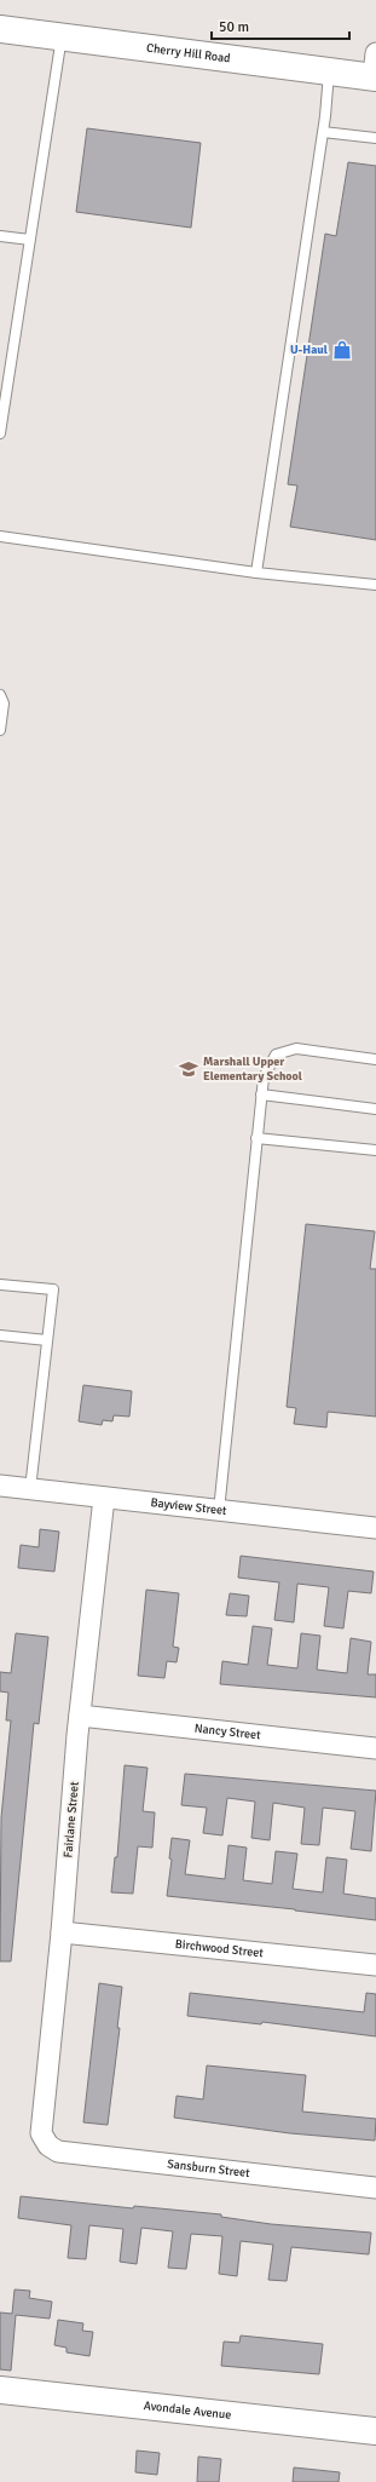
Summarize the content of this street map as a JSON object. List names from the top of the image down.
{
  "streets": {
    "main road": ["Cherry Hill Road", "Avondale Avenue"],
    "street": [
      "Bayview Street",
      "Nancy Street",
      "Fairlane Street",
      "Birchwood Street",
      "Sansburn Street"
    ]
  },
  "crossings": [
    ["Bayview Street", "Fairlane Street"],
    ["Nancy Street", "Fairlane Street"],
    ["Fairlane Street", "Birchwood Street"],
    ["Fairlane Street", "Sansburn Street"]
  ],
  "places": {
    "shop": ["U-Haul"],
    "school or university": ["Marshall Upper Elementary School"]
  },
  "scale_bar": "50 m"
}
